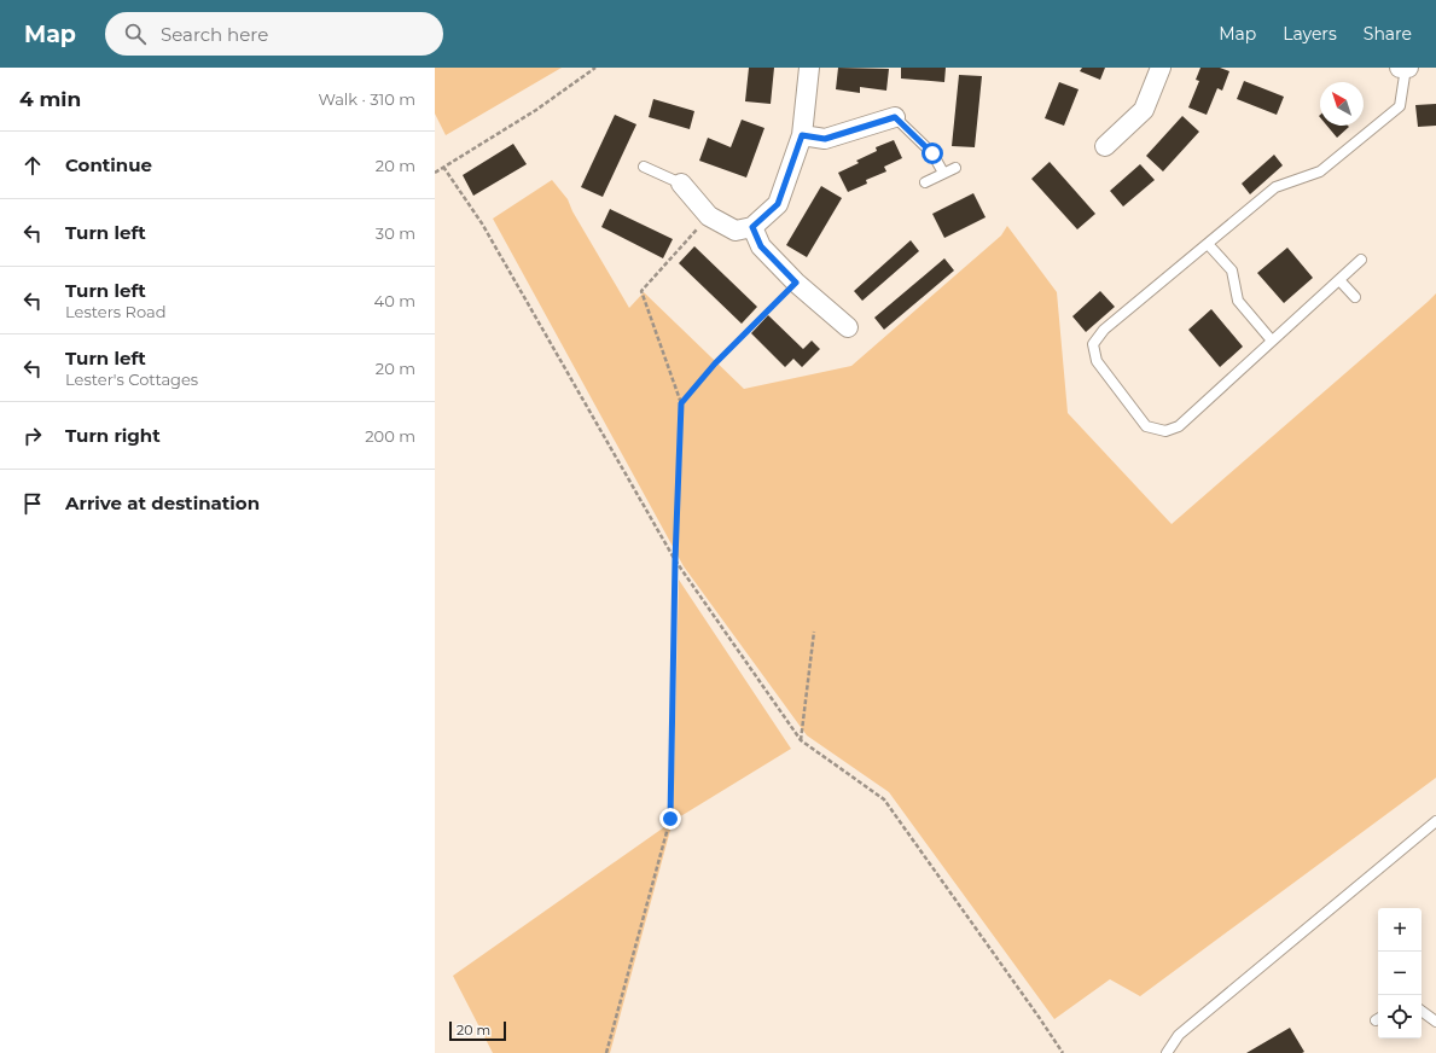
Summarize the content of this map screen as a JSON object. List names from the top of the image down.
{
  "scale_bar": "20 m",
  "north": "top left",
  "page": {
    "header": "Map",
    "search": "Search here",
    "nav": ["Map", "Layers", "Share"],
    "heading": ["4 min", "Walk · 310 m"],
    "list": [
      ["Continue", "20 m"],
      ["Turn left", "30 m"],
      ["Turn left", "Lesters Road", "40 m"],
      ["Turn left", "Lester's Cottages", "20 m"],
      ["Turn right", "200 m"],
      "Arrive at destination"
    ],
    "map_buttons": ["+", "−"],
    "scale": "20 m"
  }
}
